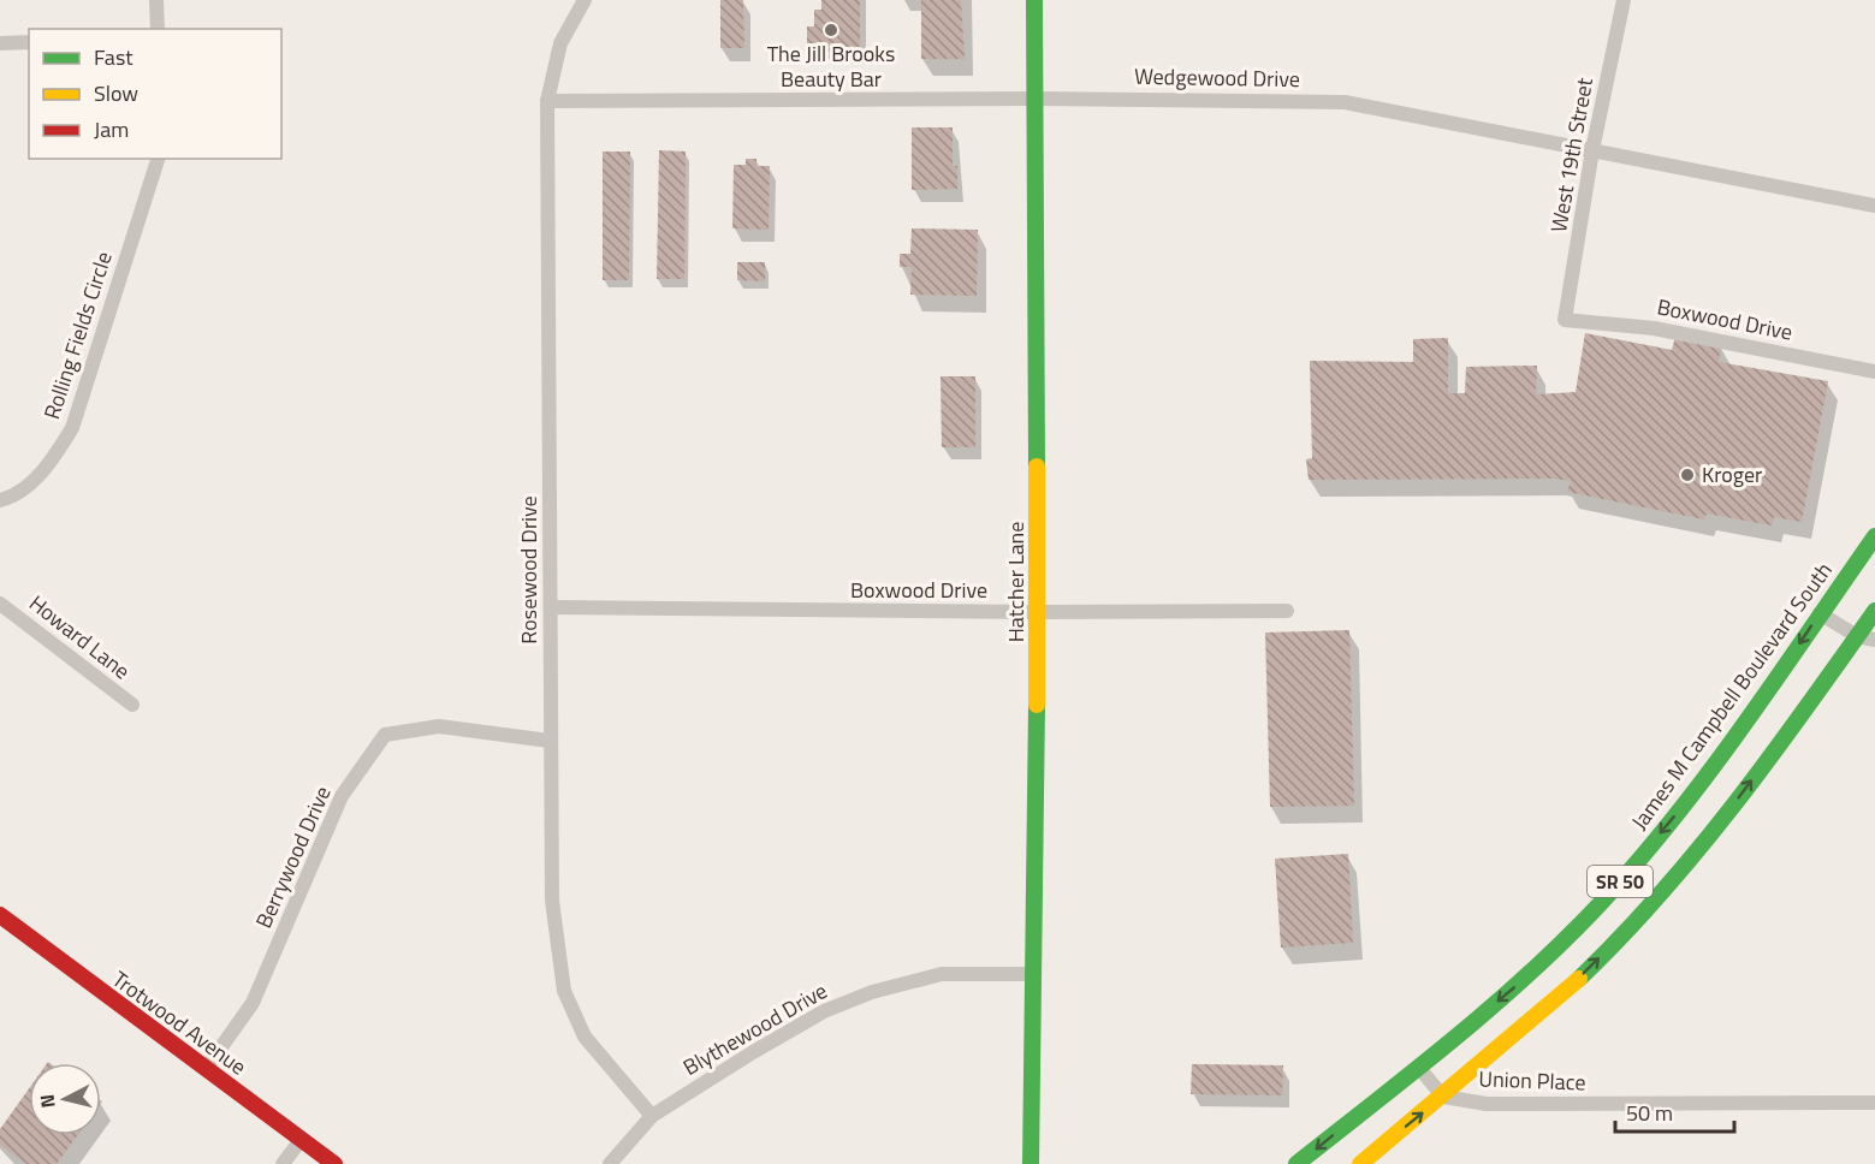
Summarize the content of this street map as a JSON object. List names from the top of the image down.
{
  "streets": {
    "main road": [
      "Hatcher Lane",
      "James M Campbell Boulevard South",
      "SR 50",
      "Trotwood Avenue"
    ],
    "street": [
      "Wedgewood Drive",
      "West 19th Street",
      "Boxwood Drive",
      "Rolling Fields Circle",
      "Rosewood Drive",
      "Howard Lane",
      "Berrywood Drive",
      "Blythewood Drive",
      "Union Place"
    ]
  },
  "crossings": [
    ["Wedgewood Drive", "West 19th Street"],
    ["Wedgewood Drive", "Rosewood Drive"],
    ["Wedgewood Drive", "Hatcher Lane"],
    ["West 19th Street", "Boxwood Drive"],
    ["Boxwood Drive", "Rosewood Drive"],
    ["Boxwood Drive", "Hatcher Lane"],
    ["Rosewood Drive", "Berrywood Drive"],
    ["Rosewood Drive", "Blythewood Drive"],
    ["Hatcher Lane", "Blythewood Drive"],
    ["Berrywood Drive", "Trotwood Avenue"]
  ],
  "places": ["The Jill Brooks Beauty Bar", "Kroger"],
  "legend": ["Fast", "Slow", "Jam"],
  "scale_bar": "50 m",
  "north": "left"
}
